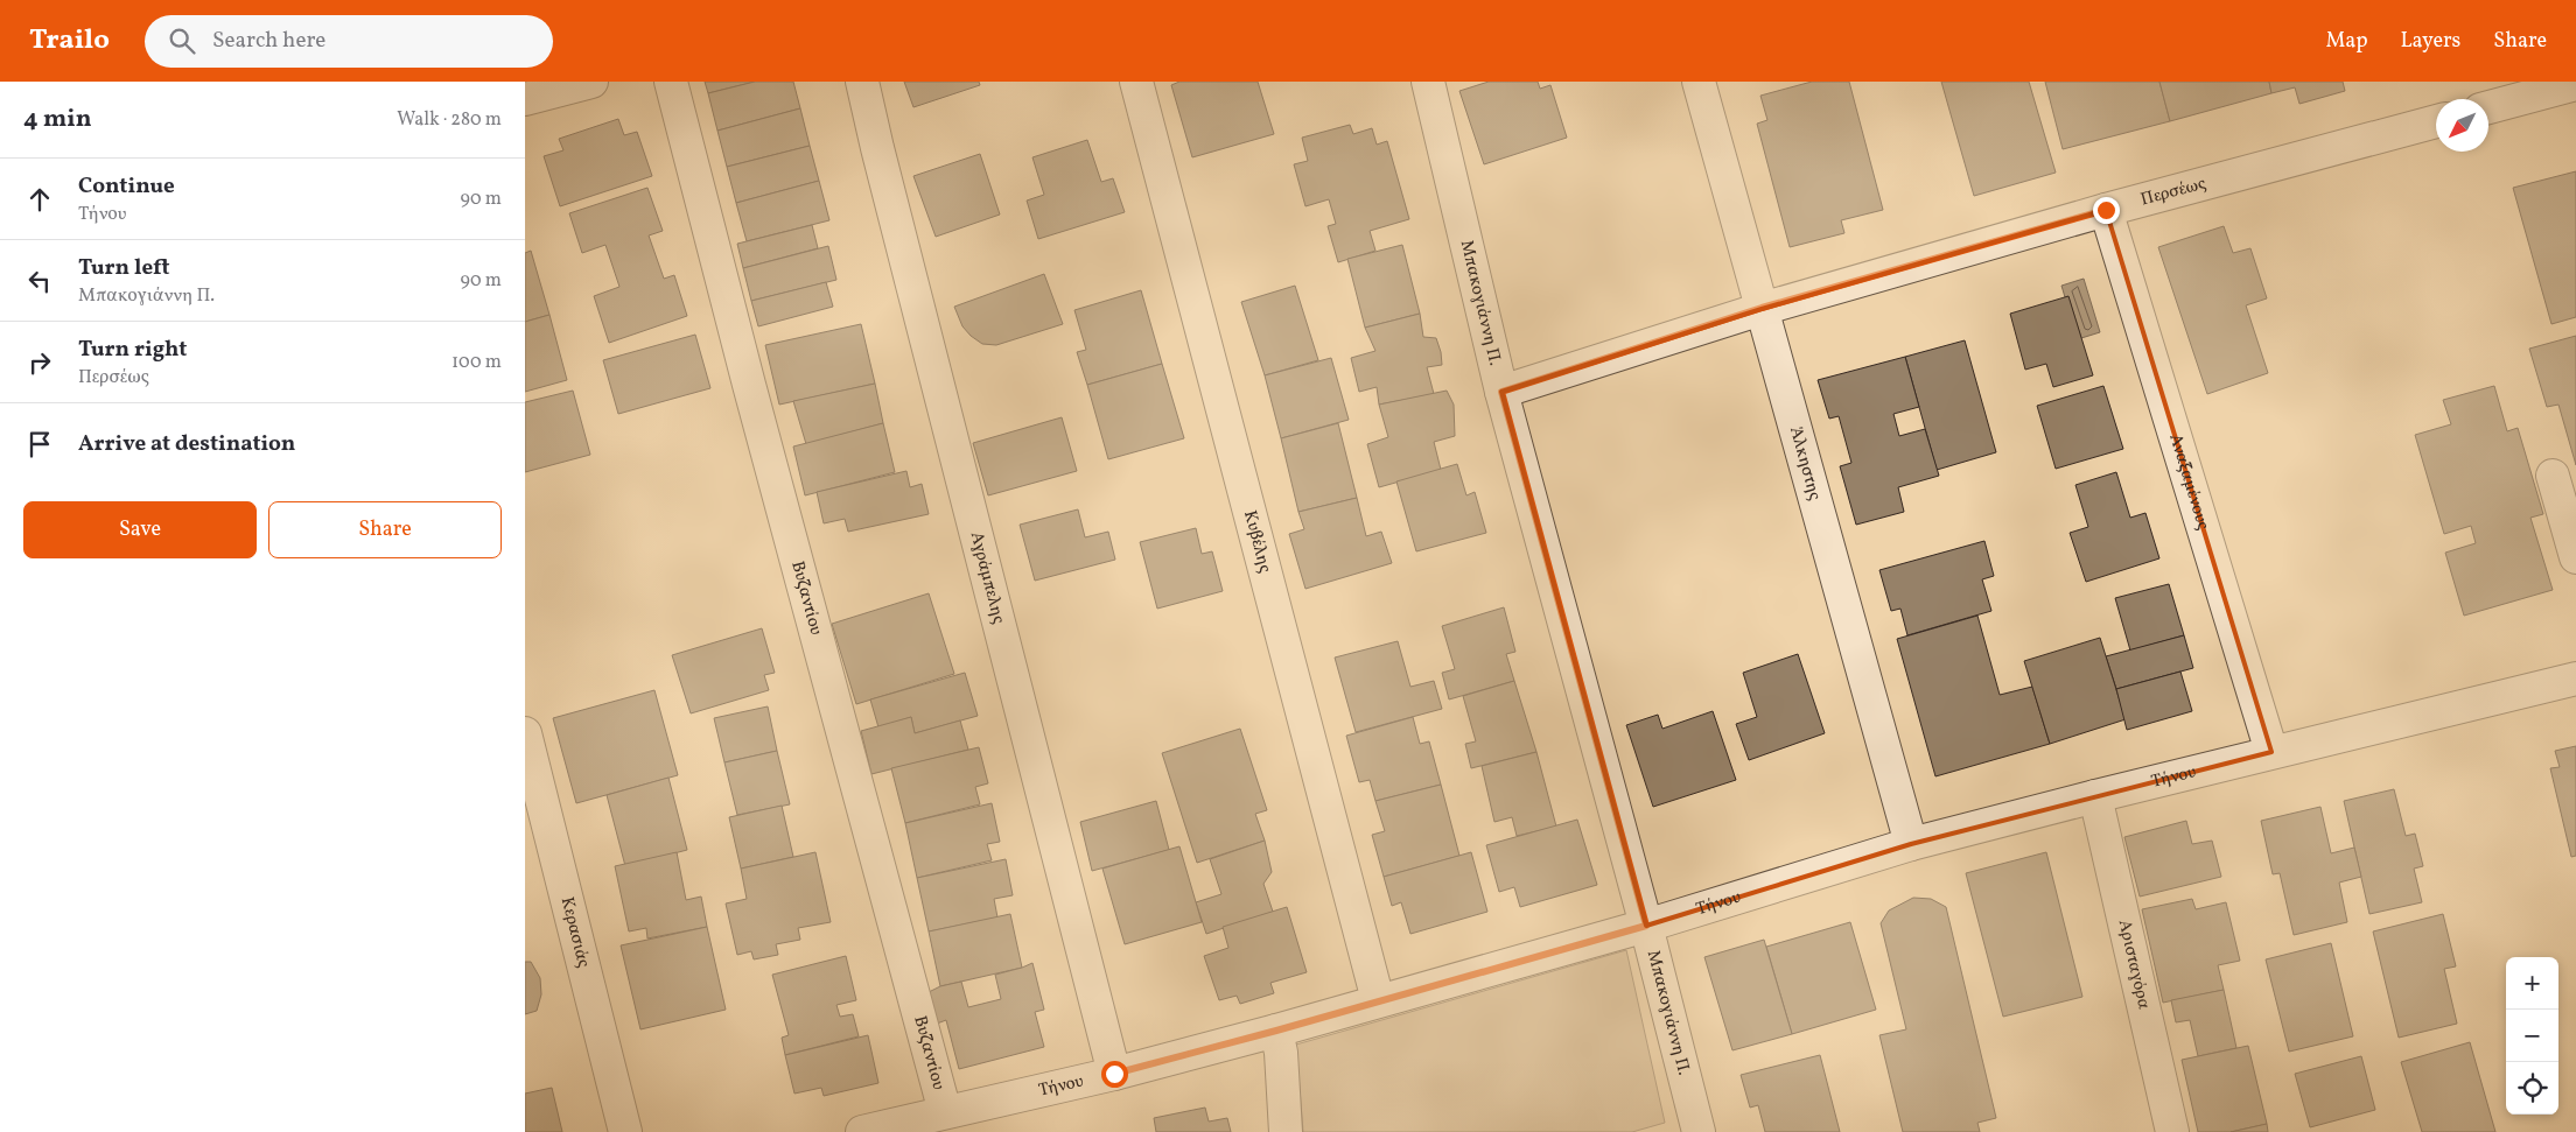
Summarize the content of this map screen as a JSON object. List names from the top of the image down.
{
  "streets": {
    "street": [
      "Περσέως",
      "Μπακογιάννη Π.",
      "Άλκηστης",
      "Αναξαμένους",
      "Κυβέλης",
      "Αγράμπελης",
      "Βυζαντίου",
      "Τήνου",
      "Κερασιάς",
      "Αρισταγόρα"
    ]
  },
  "crossings": [
    ["Περσέως", "Μπακογιάννη Π."],
    ["Περσέως", "Άλκηστης"],
    ["Περσέως", "Αναξαμένους"],
    ["Μπακογιάννη Π.", "Τήνου"],
    ["Άλκηστης", "Τήνου"],
    ["Αναξαμένους", "Τήνου"],
    ["Κυβέλης", "Τήνου"],
    ["Αγράμπελης", "Τήνου"],
    ["Βυζαντίου", "Τήνου"],
    ["Τήνου", "Αρισταγόρα"]
  ],
  "north": "bottom left",
  "page": {
    "header": "Trailo",
    "search": "Search here",
    "nav": ["Map", "Layers", "Share"],
    "heading": ["4 min", "Walk · 280 m"],
    "list": [
      ["Continue", "Τήνου", "90 m"],
      ["Turn left", "Μπακογιάννη Π.", "90 m"],
      ["Turn right", "Περσέως", "100 m"],
      "Arrive at destination"
    ],
    "buttons": ["Save", "Share"],
    "map_buttons": ["+", "−"]
  }
}
